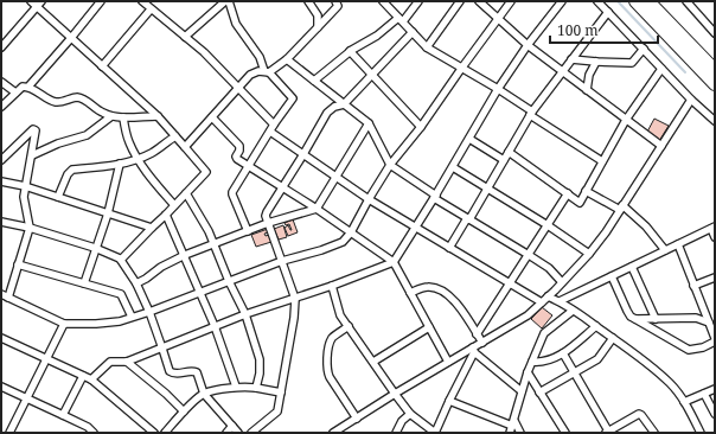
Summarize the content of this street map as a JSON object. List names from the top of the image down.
{
  "scale_bar": "100 m"
}
